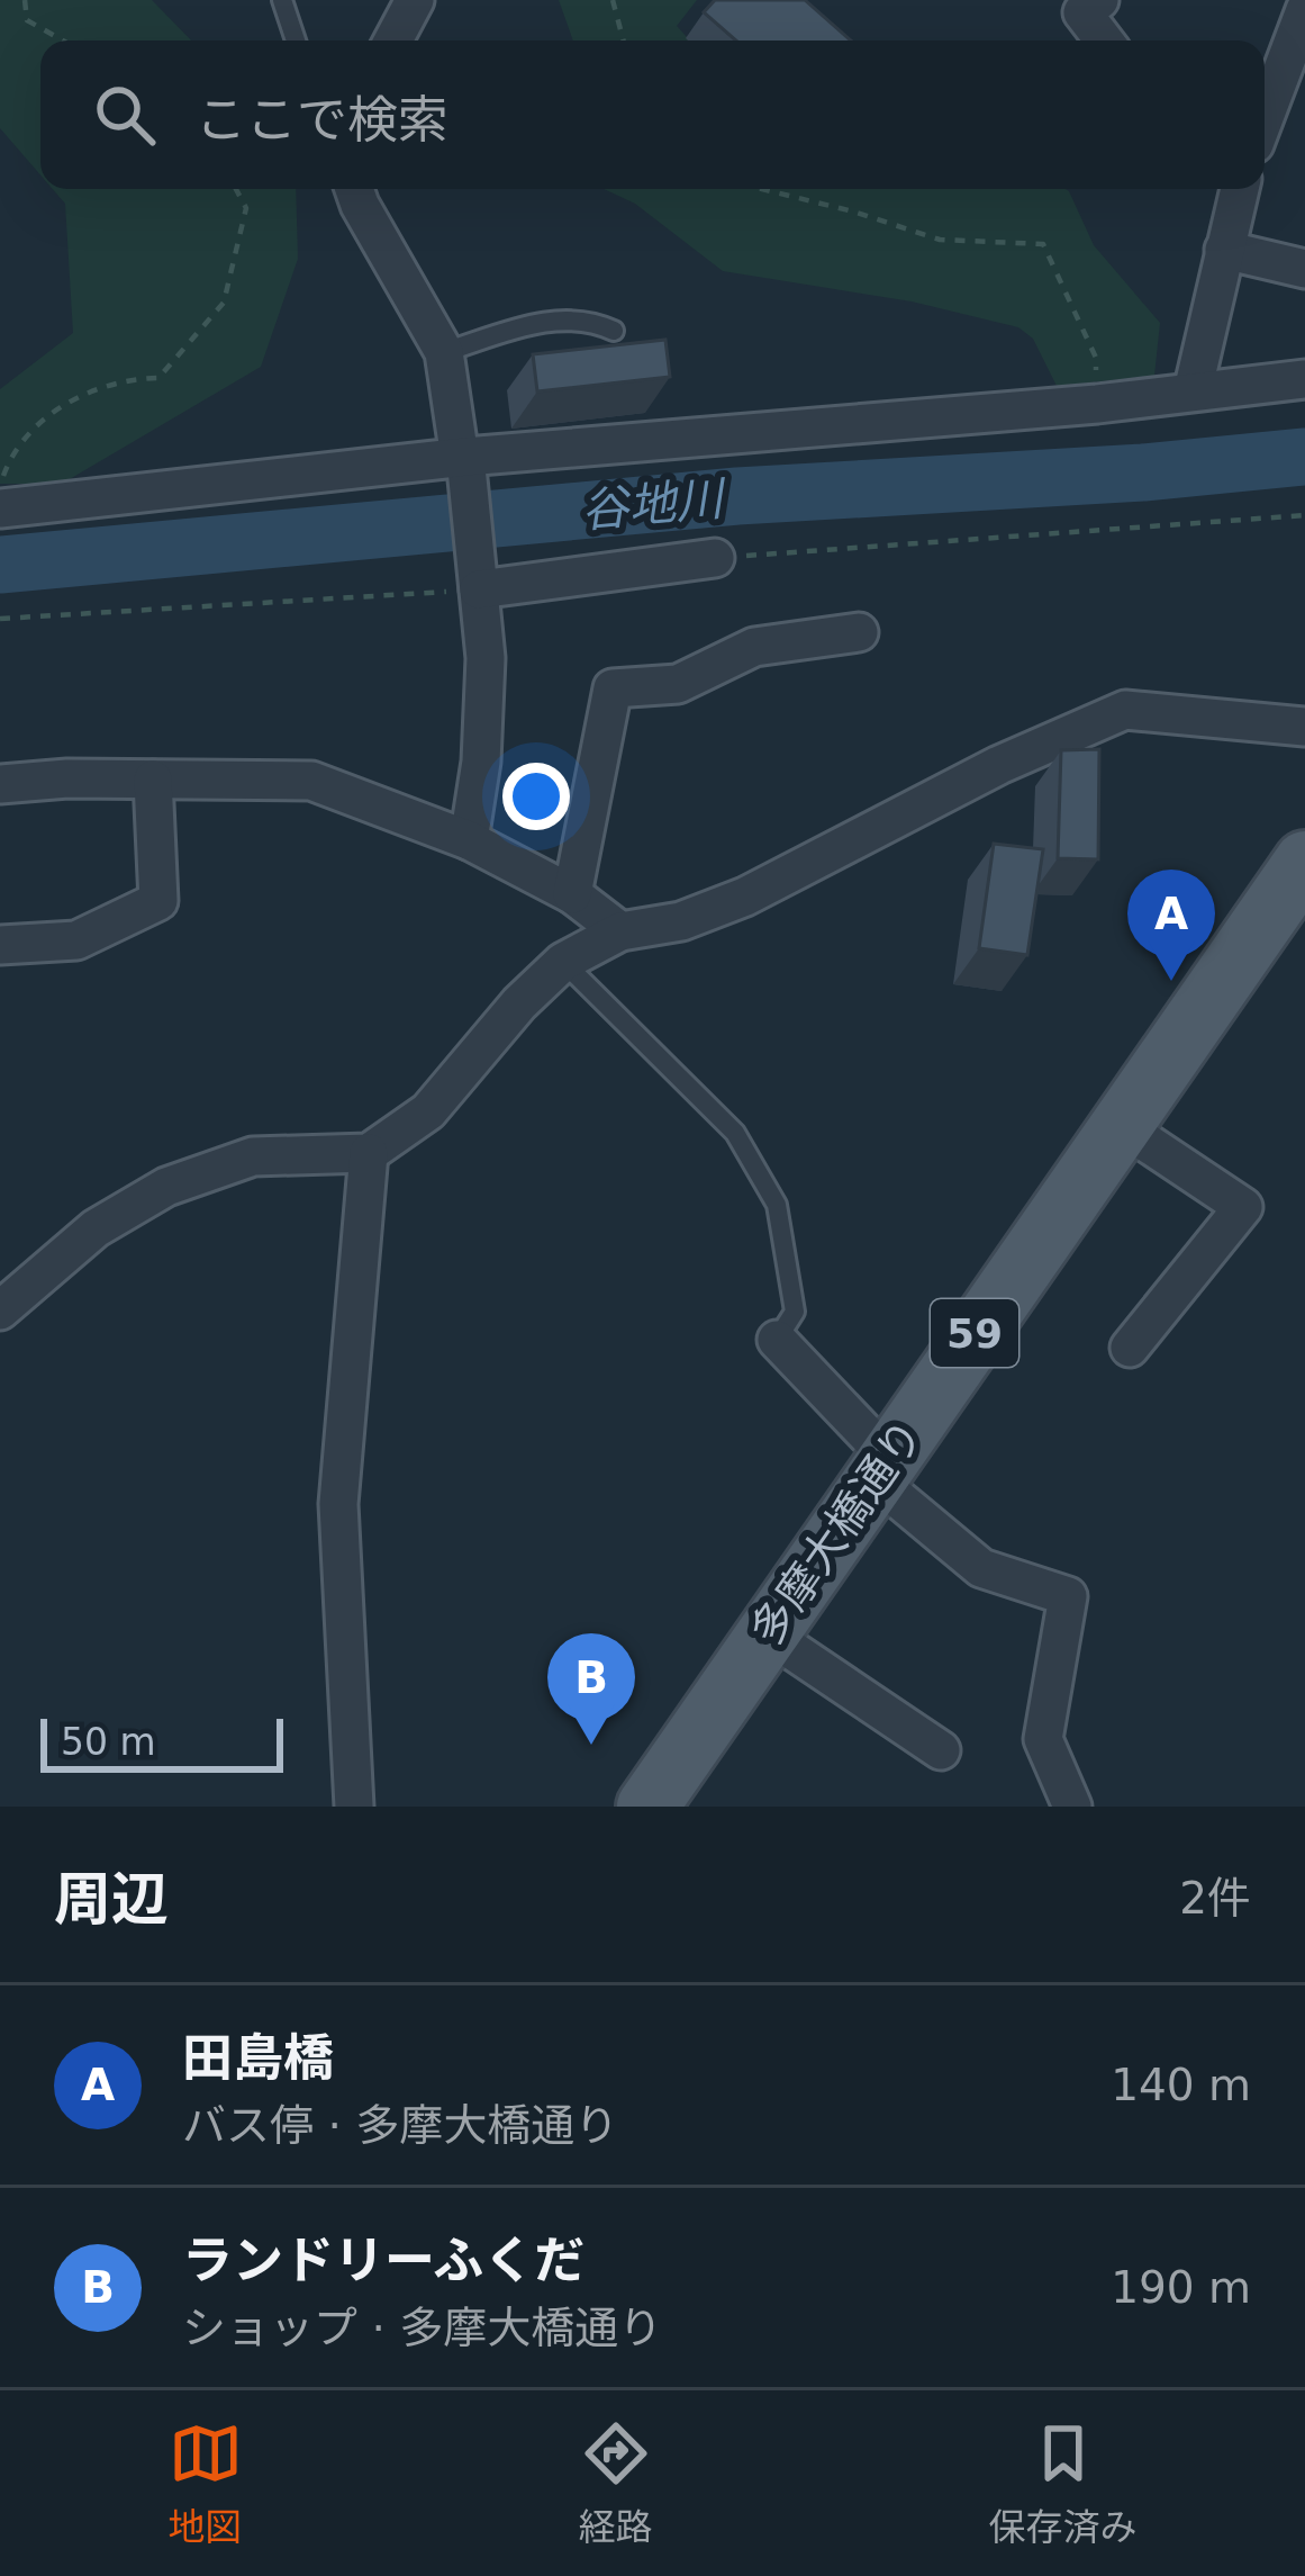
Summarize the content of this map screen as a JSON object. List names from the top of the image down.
{
  "streets": {
    "main road": ["59", "多摩大橋通り"]
  },
  "water": ["谷地川"],
  "scale_bar": "50 m",
  "page": {
    "search": "ここで検索",
    "pins": ["A", "B"],
    "scale": "50 m",
    "heading": ["周辺", "2件"],
    "list": [
      {
        "mark": "A",
        "name": "田島橋",
        "note": "バス停 · 多摩大橋通り",
        "value": "140 m"
      },
      {
        "mark": "B",
        "name": "ランドリーふくだ",
        "note": "ショップ · 多摩大橋通り",
        "value": "190 m"
      }
    ],
    "nav": ["地図", "経路", "保存済み"]
  }
}
